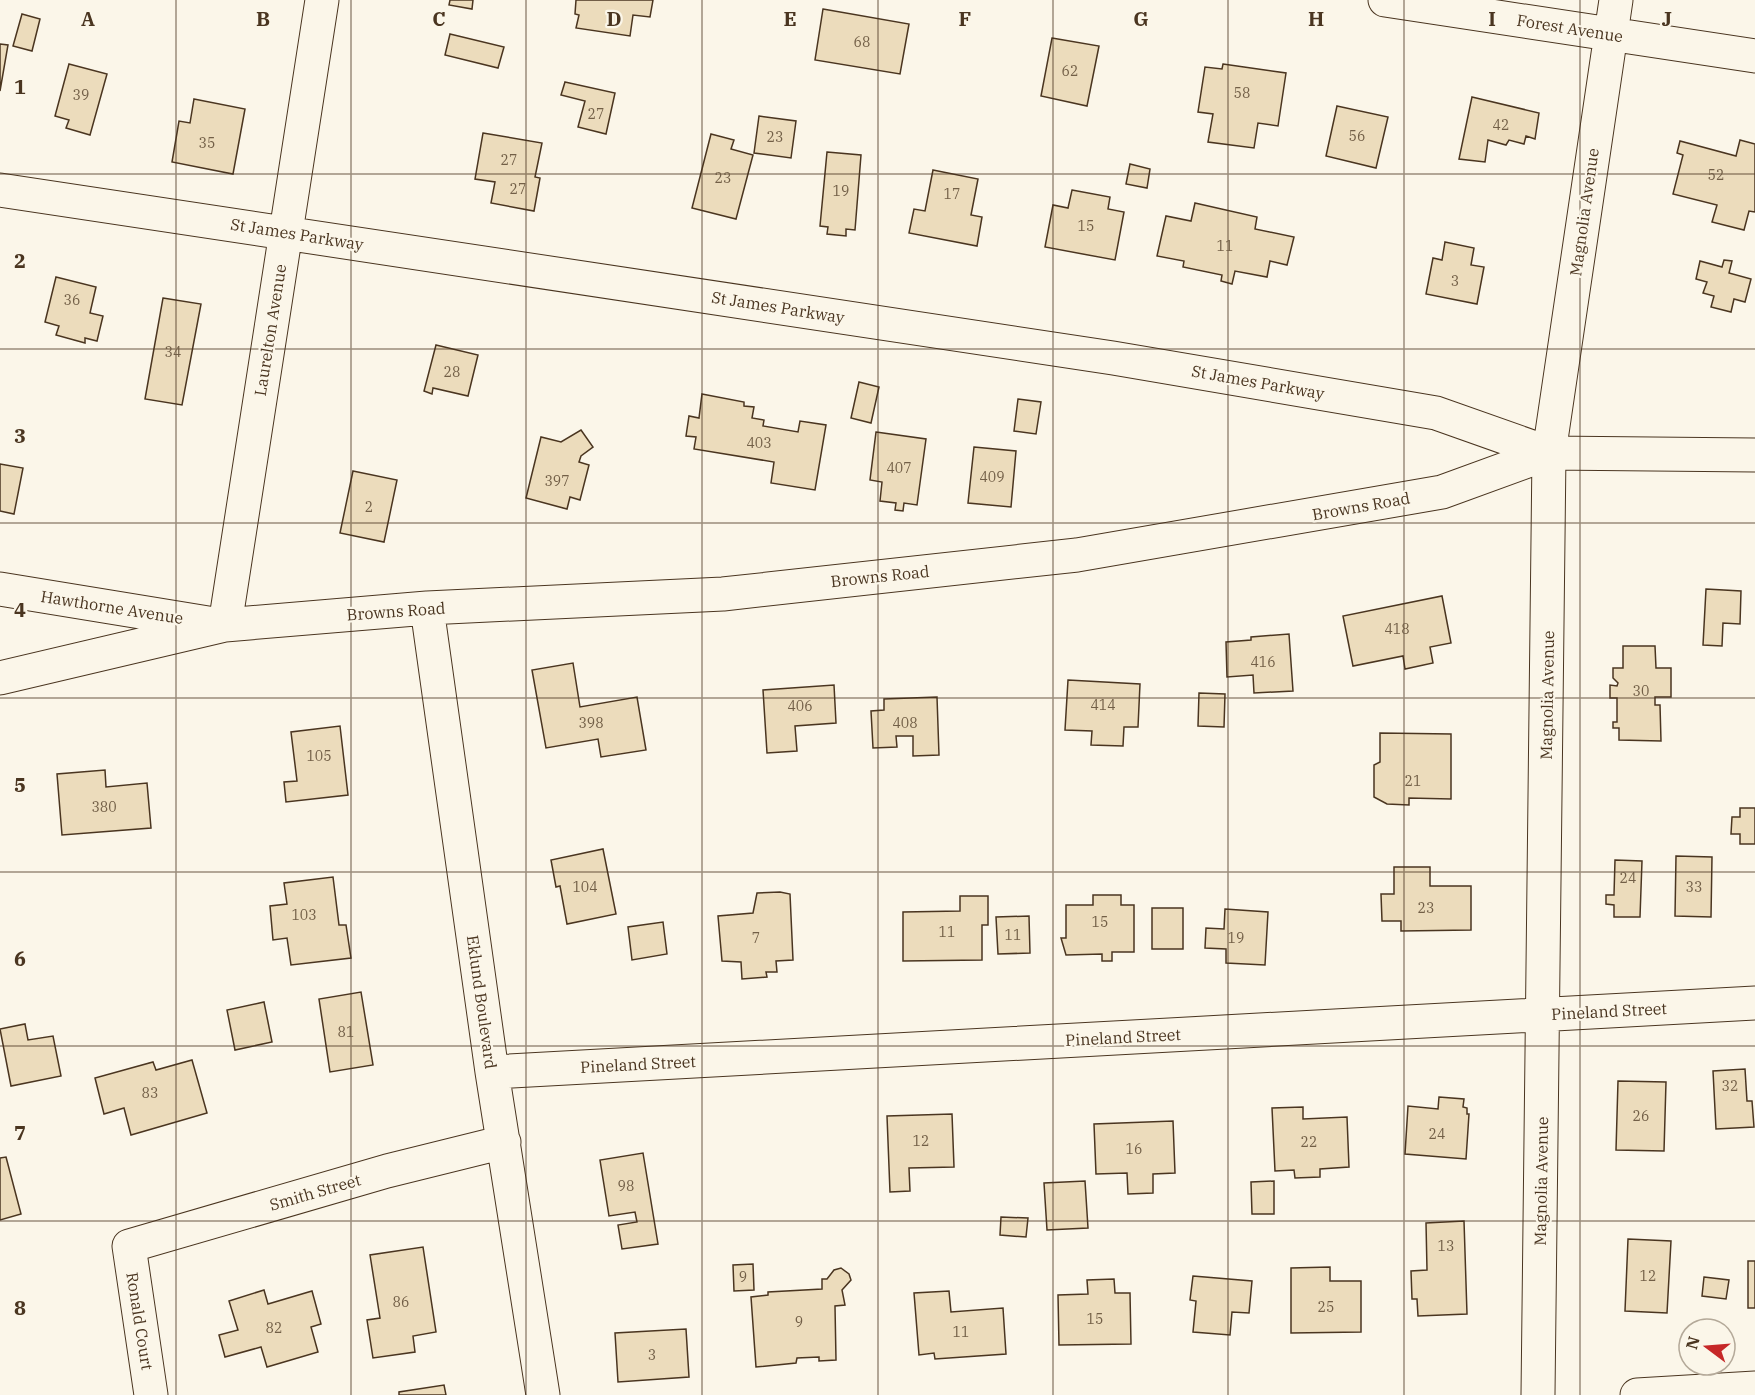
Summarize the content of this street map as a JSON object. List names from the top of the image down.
{
  "streets": {
    "street": [
      "Forest Avenue",
      "Magnolia Avenue",
      "St James Parkway",
      "Laurelton Avenue",
      "Browns Road",
      "Hawthorne Avenue",
      "Eklund Boulevard",
      "Pineland Street",
      "Smith Street",
      "Ronald Court"
    ]
  },
  "crossings": [
    ["Forest Avenue", "Magnolia Avenue"],
    ["Magnolia Avenue", "St James Parkway"],
    ["Magnolia Avenue", "Browns Road"],
    ["Magnolia Avenue", "Pineland Street"],
    ["St James Parkway", "Laurelton Avenue"],
    ["St James Parkway", "Browns Road"],
    ["Laurelton Avenue", "Browns Road"],
    ["Laurelton Avenue", "Hawthorne Avenue"],
    ["Browns Road", "Hawthorne Avenue"],
    ["Browns Road", "Eklund Boulevard"],
    ["Eklund Boulevard", "Pineland Street"],
    ["Eklund Boulevard", "Smith Street"],
    ["Smith Street", "Ronald Court"]
  ],
  "house_numbers": [
    "68",
    "62",
    "58",
    "39",
    "27",
    "42",
    "56",
    "23",
    "35",
    "27",
    "52",
    "23",
    "27",
    "19",
    "17",
    "15",
    "11",
    "3",
    "36",
    "34",
    "28",
    "403",
    "407",
    "409",
    "397",
    "2",
    "418",
    "416",
    "30",
    "414",
    "406",
    "398",
    "408",
    "105",
    "21",
    "380",
    "24",
    "104",
    "33",
    "23",
    "103",
    "15",
    "11",
    "11",
    "7",
    "19",
    "81",
    "32",
    "83",
    "26",
    "24",
    "12",
    "22",
    "16",
    "98",
    "13",
    "12",
    "9",
    "86",
    "25",
    "15",
    "9",
    "82",
    "11",
    "3"
  ],
  "north": "left",
  "grid": {
    "columns": [
      "A",
      "B",
      "C",
      "D",
      "E",
      "F",
      "G",
      "H",
      "I",
      "J"
    ],
    "rows": [
      "1",
      "2",
      "3",
      "4",
      "5",
      "6",
      "7",
      "8"
    ]
  }
}
